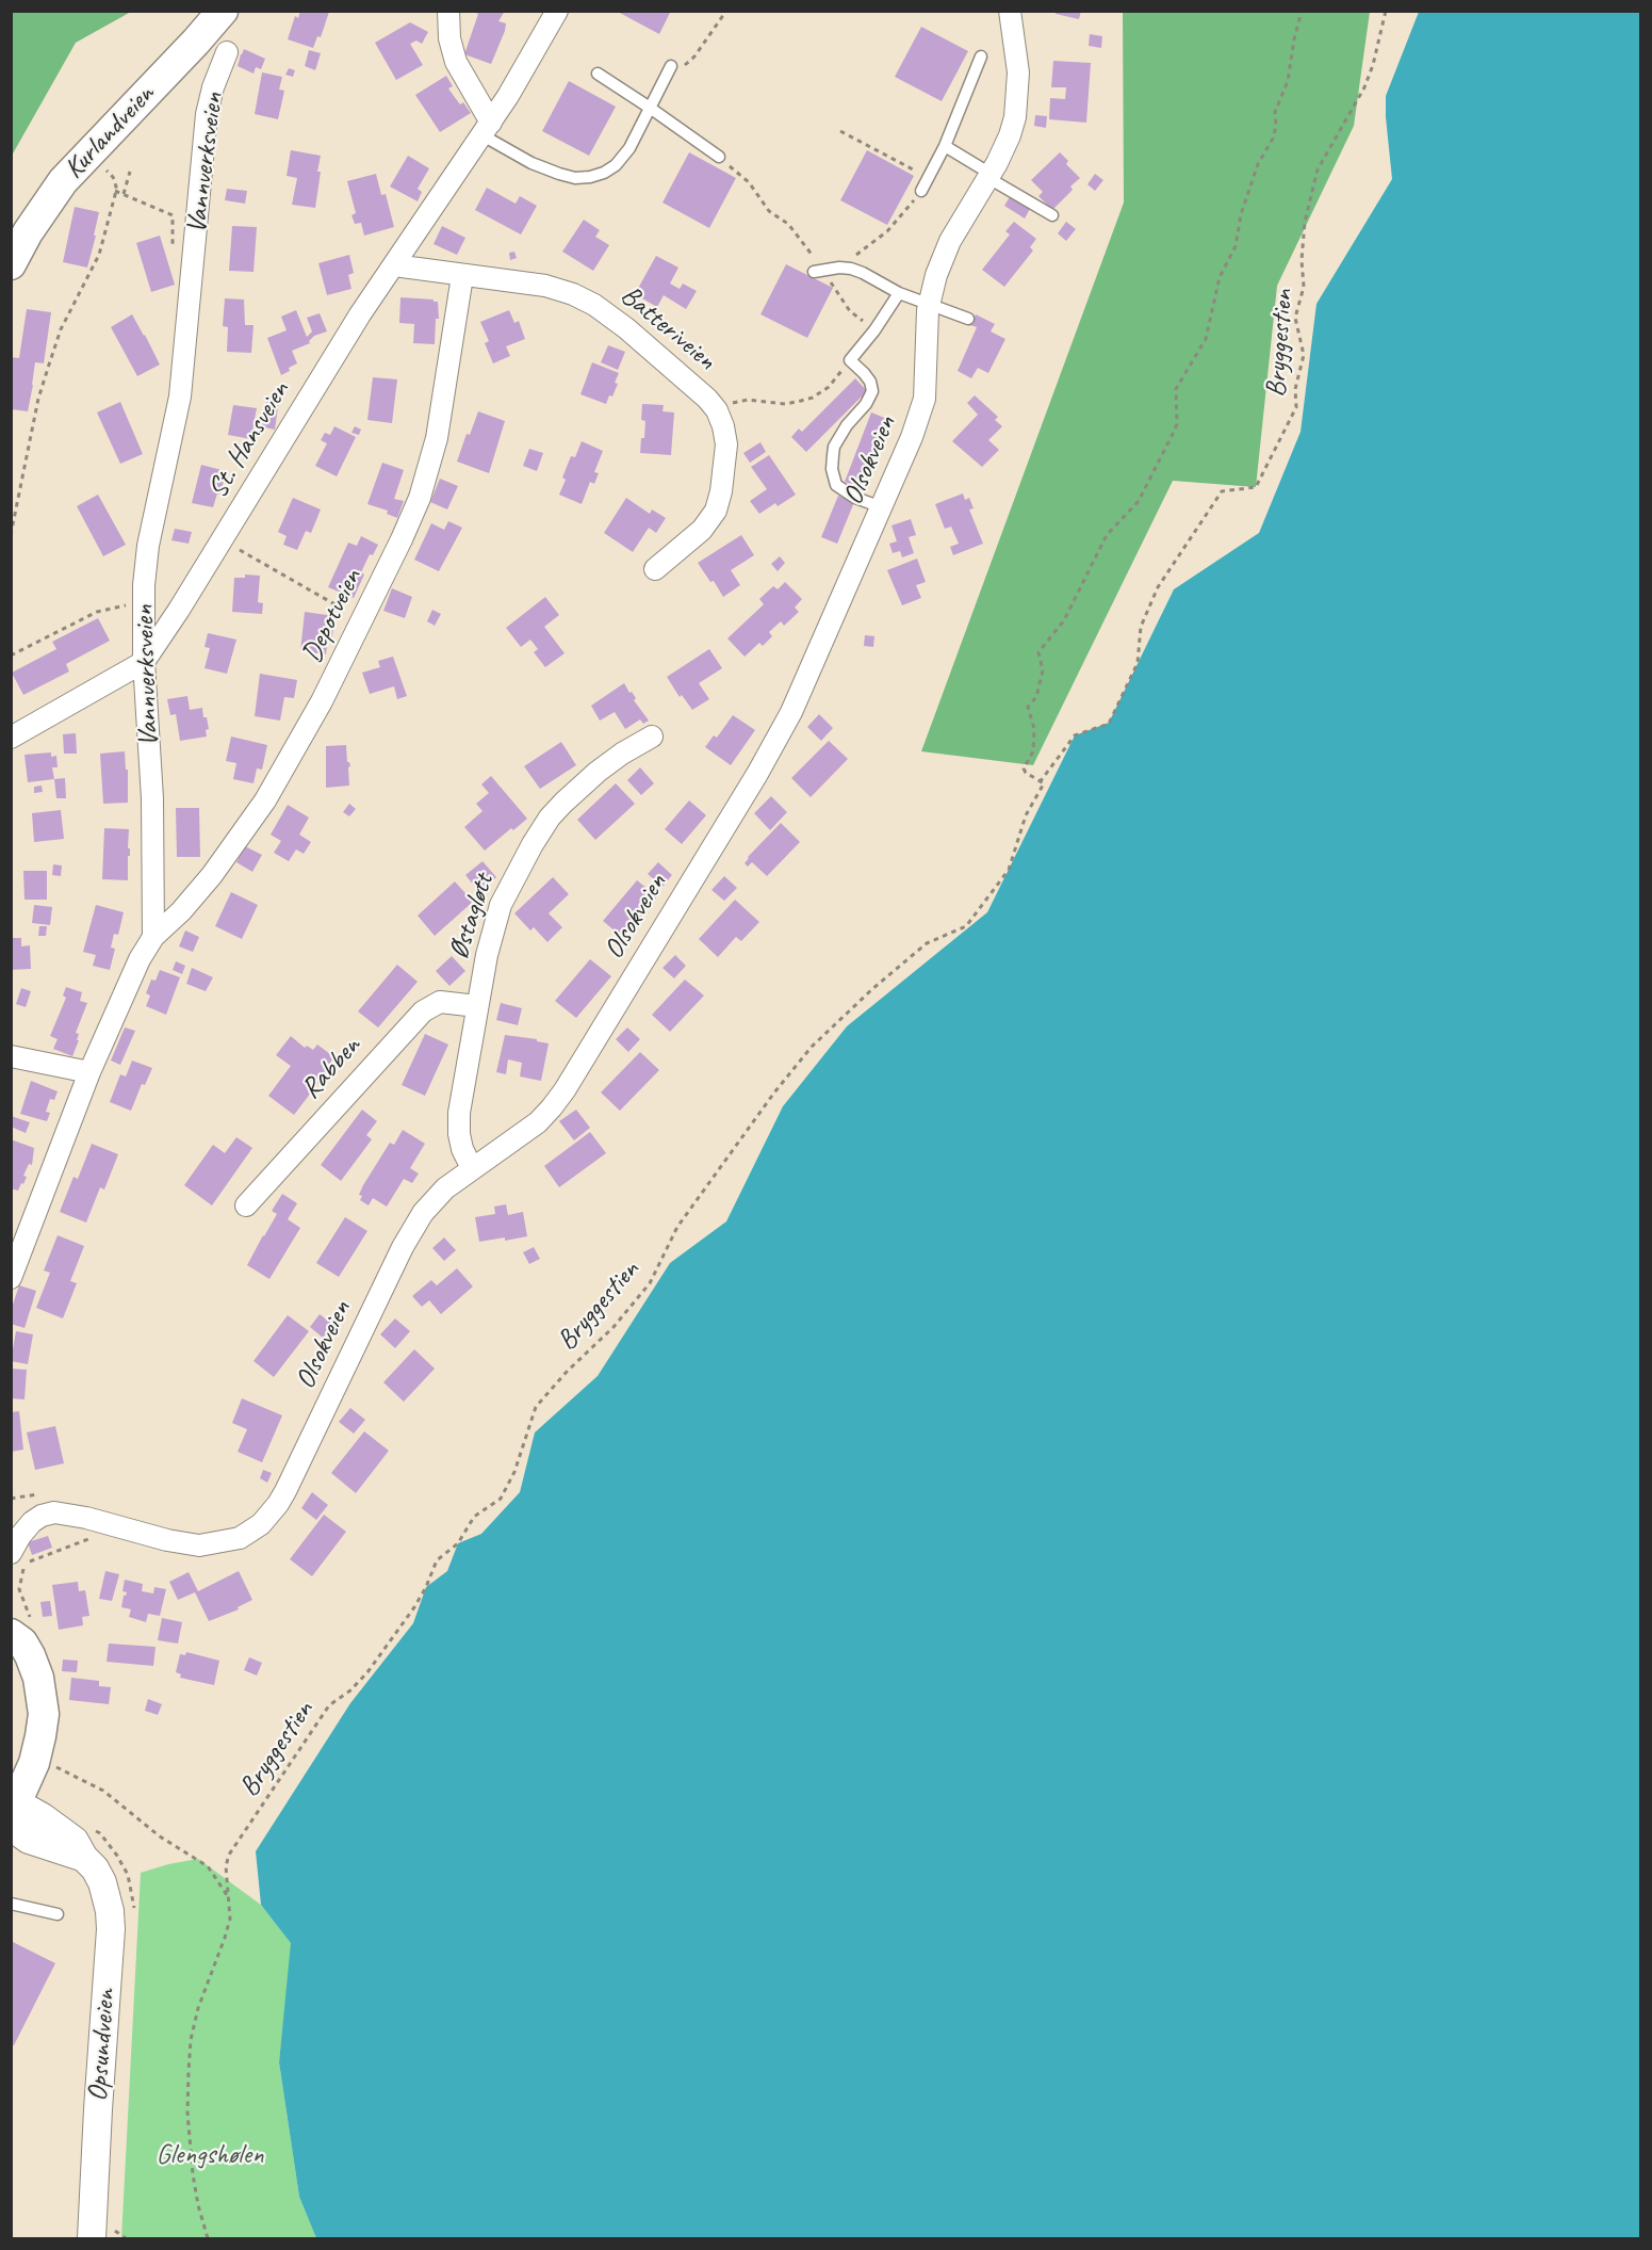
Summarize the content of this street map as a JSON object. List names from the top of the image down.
{
  "streets": {
    "main road": ["Kurlandveien"],
    "street": [
      "Vannverksveien",
      "Batteriveien",
      "St. Hansveien",
      "Olsokveien",
      "Depotveien",
      "Østagløtt",
      "Rabben",
      "Opsundveien"
    ],
    "path": ["Bryggestien"]
  },
  "crossings": [
    ["Vannverksveien", "St. Hansveien"],
    ["Vannverksveien", "Depotveien"],
    ["Batteriveien", "St. Hansveien"],
    ["Batteriveien", "Depotveien"],
    ["Olsokveien", "Østagløtt"],
    ["Østagløtt", "Rabben"]
  ],
  "parks": ["Glengshølen"]
}
